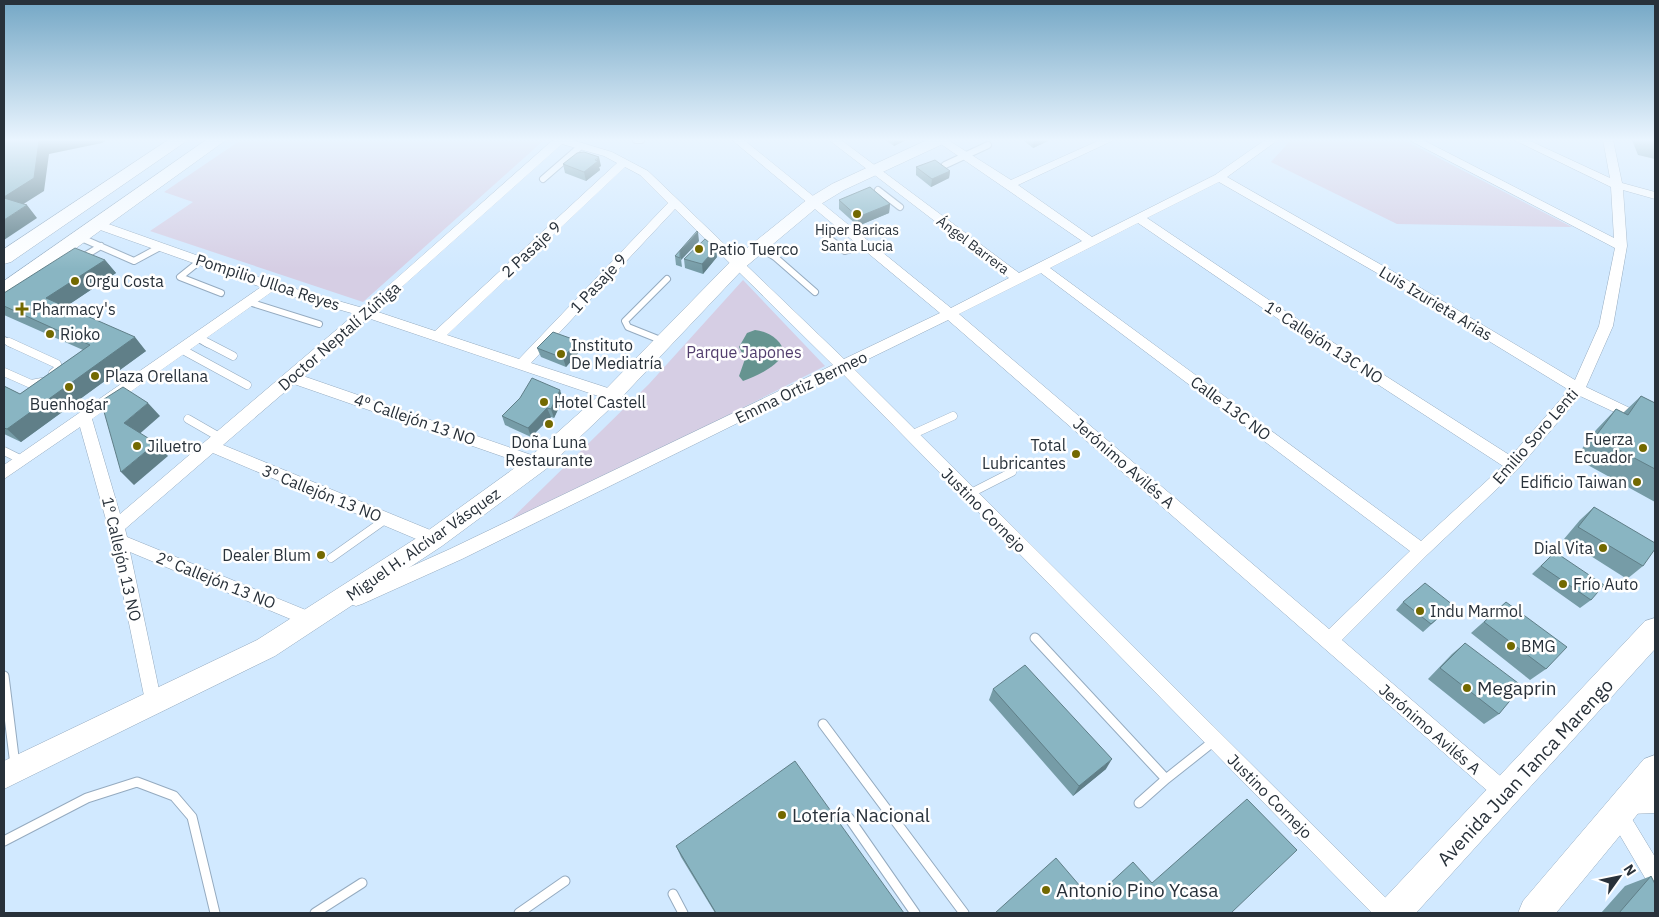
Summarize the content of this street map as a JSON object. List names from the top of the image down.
{
  "streets": {
    "main road": ["Avenida Juan Tanca Marengo"],
    "street": [
      "Ángel Barrera",
      "2 Pasaje 9",
      "Pompilio Ulloa Reyes",
      "1 Pasaje 9",
      "Luis Izurieta Arias",
      "Doctor Neptalí Zúñiga",
      "1º Callejón 13C NO",
      "Emma Ortiz Bermeo",
      "Calle 13C NO",
      "4º Callejón 13 NO",
      "Emilio Soro Lenti",
      "Jerónimo Avilés A",
      "3º Callejón 13 NO",
      "Justino Cornejo",
      "Miguel H. Alcívar Vásquez",
      "1º Callejón 13 NO",
      "2º Callejón 13 NO"
    ]
  },
  "crossings": [
    ["Ángel Barrera", "Emma Ortiz Bermeo"],
    ["2 Pasaje 9", "Pompilio Ulloa Reyes"],
    ["Pompilio Ulloa Reyes", "1 Pasaje 9"],
    ["Pompilio Ulloa Reyes", "Doctor Neptalí Zúñiga"],
    ["Pompilio Ulloa Reyes", "Miguel H. Alcívar Vásquez"],
    ["1 Pasaje 9", "Justino Cornejo"],
    ["Luis Izurieta Arias", "Emilio Soro Lenti"],
    ["Doctor Neptalí Zúñiga", "4º Callejón 13 NO"],
    ["Doctor Neptalí Zúñiga", "3º Callejón 13 NO"],
    ["Doctor Neptalí Zúñiga", "1º Callejón 13 NO"],
    ["Doctor Neptalí Zúñiga", "2º Callejón 13 NO"],
    ["1º Callejón 13C NO", "Emma Ortiz Bermeo"],
    ["1º Callejón 13C NO", "Emilio Soro Lenti"],
    ["Emma Ortiz Bermeo", "Calle 13C NO"],
    ["Emma Ortiz Bermeo", "Jerónimo Avilés A"],
    ["Emma Ortiz Bermeo", "Justino Cornejo"],
    ["Emma Ortiz Bermeo", "Miguel H. Alcívar Vásquez"],
    ["Emma Ortiz Bermeo", "2º Callejón 13 NO"],
    ["Calle 13C NO", "Emilio Soro Lenti"],
    ["4º Callejón 13 NO", "Miguel H. Alcívar Vásquez"],
    ["Emilio Soro Lenti", "Jerónimo Avilés A"],
    ["Jerónimo Avilés A", "Miguel H. Alcívar Vásquez"],
    ["Jerónimo Avilés A", "Avenida Juan Tanca Marengo"],
    ["3º Callejón 13 NO", "Miguel H. Alcívar Vásquez"],
    ["Justino Cornejo", "Miguel H. Alcívar Vásquez"],
    ["Miguel H. Alcívar Vásquez", "1º Callejón 13 NO"],
    ["Miguel H. Alcívar Vásquez", "2º Callejón 13 NO"],
    ["1º Callejón 13 NO", "2º Callejón 13 NO"]
  ],
  "parks": ["Parque Japones"],
  "places": {
    "other": [
      "Hiper Baricas Santa Lucia",
      "Patio Tuerco",
      "Orgu Costa",
      "Rioko",
      "Instituto De Mediatría",
      "Plaza Orellana",
      "Buenhogar",
      "Hotel Castell",
      "Doña Luna Restaurante",
      "Jiluetro",
      "Fuerza Ecuador",
      "Total Lubricantes",
      "Edificio Taiwan",
      "Dial Vita",
      "Dealer Blum",
      "Frío Auto",
      "Indu Marmol",
      "BMG",
      "Megaprin",
      "Lotería Nacional",
      "Antonio Pino Ycasa"
    ],
    "health": ["Pharmacy's"]
  },
  "north": "top right"
}
